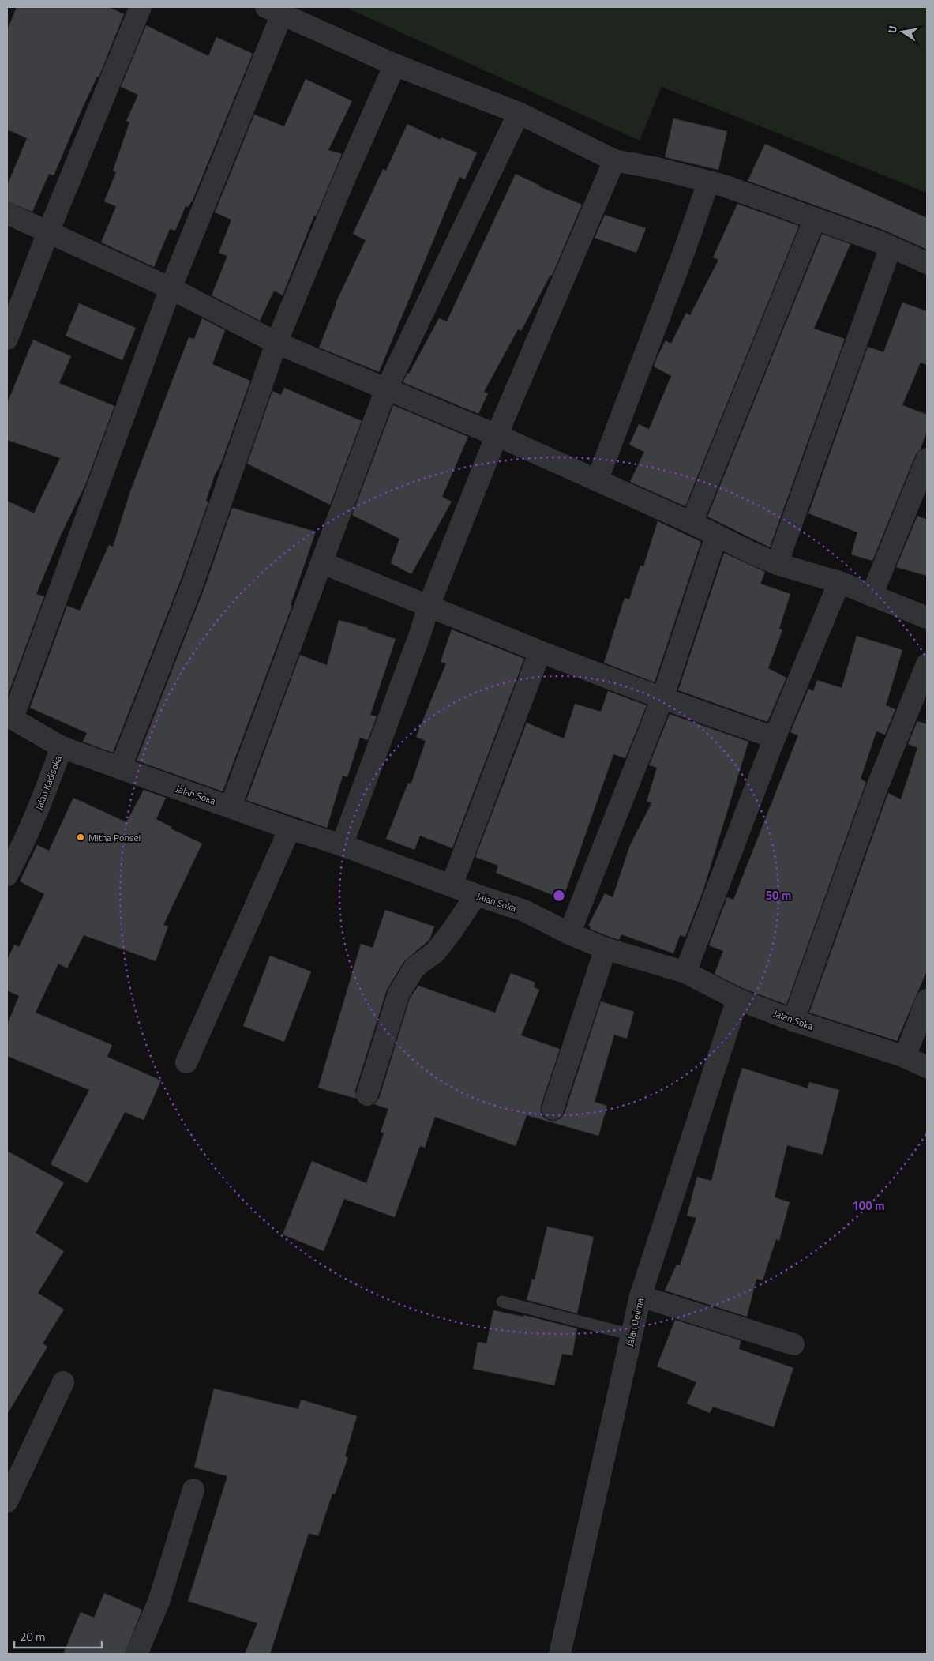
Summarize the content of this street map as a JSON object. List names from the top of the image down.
{
  "streets": {
    "street": ["Jalan Kadisoka", "Jalan Soka", "Jalan Delima"]
  },
  "crossings": [
    ["Jalan Kadisoka", "Jalan Soka"],
    ["Jalan Soka", "Jalan Delima"]
  ],
  "places": ["Mitha Ponsel"],
  "scale_bar": "20 m",
  "north": "left",
  "rings": ["50 m", "100 m"]
}
